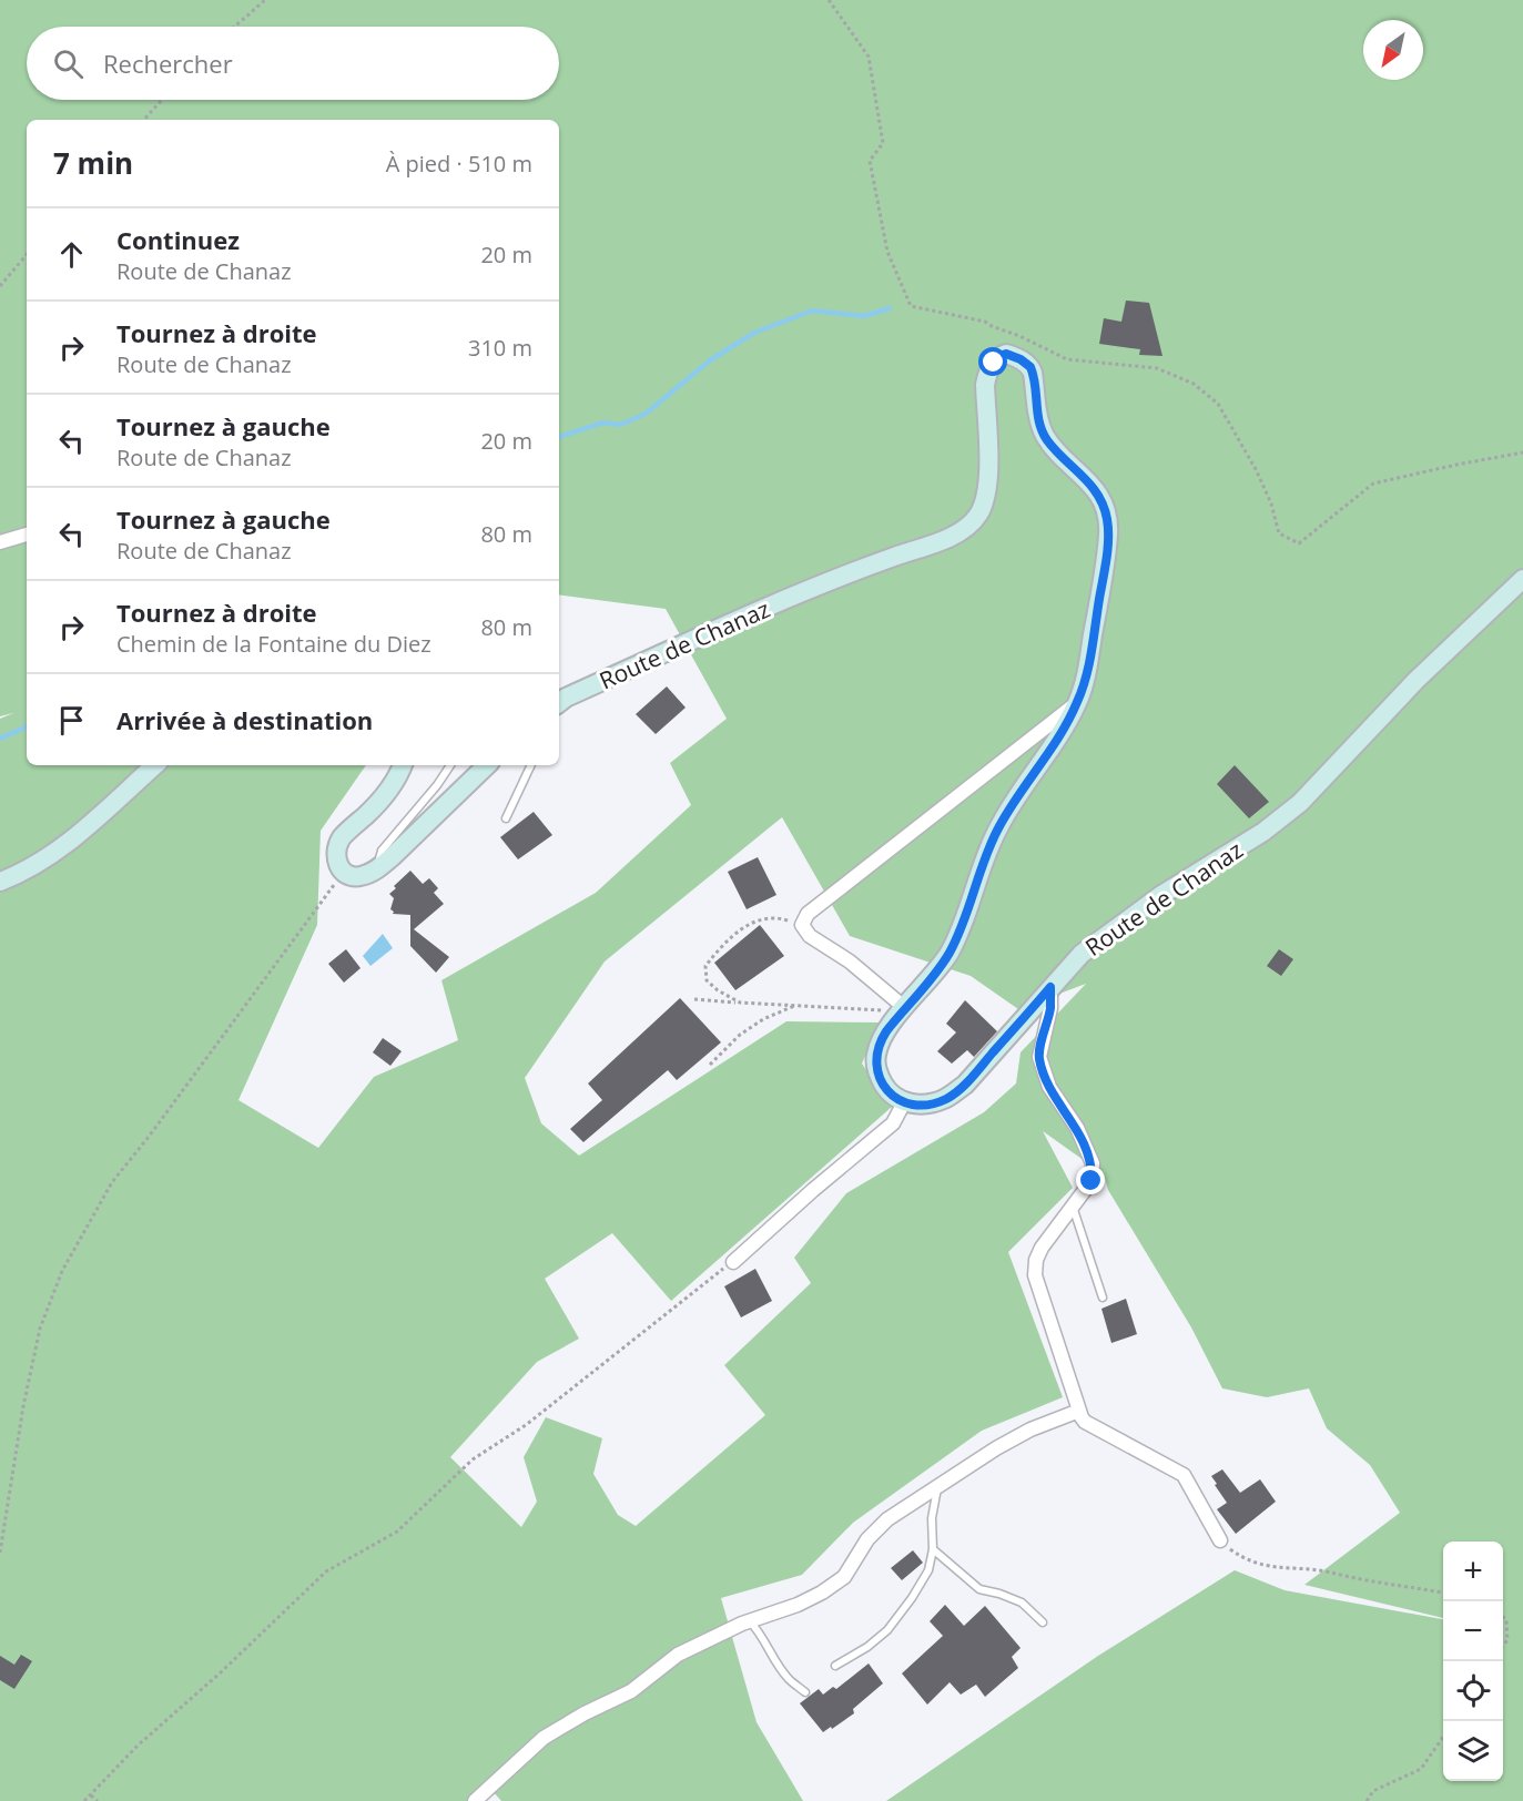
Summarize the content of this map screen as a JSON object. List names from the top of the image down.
{
  "streets": {
    "street": ["Route de Chanaz"]
  },
  "north": "bottom left",
  "page": {
    "search": "Rechercher",
    "heading": ["7 min", "À pied · 510 m"],
    "list": [
      ["Continuez", "Route de Chanaz", "20 m"],
      ["Tournez à droite", "Route de Chanaz", "310 m"],
      ["Tournez à gauche", "Route de Chanaz", "20 m"],
      ["Tournez à gauche", "Route de Chanaz", "80 m"],
      ["Tournez à droite", "Chemin de la Fontaine du Diez", "80 m"],
      "Arrivée à destination"
    ],
    "map_buttons": ["+", "−"]
  }
}
